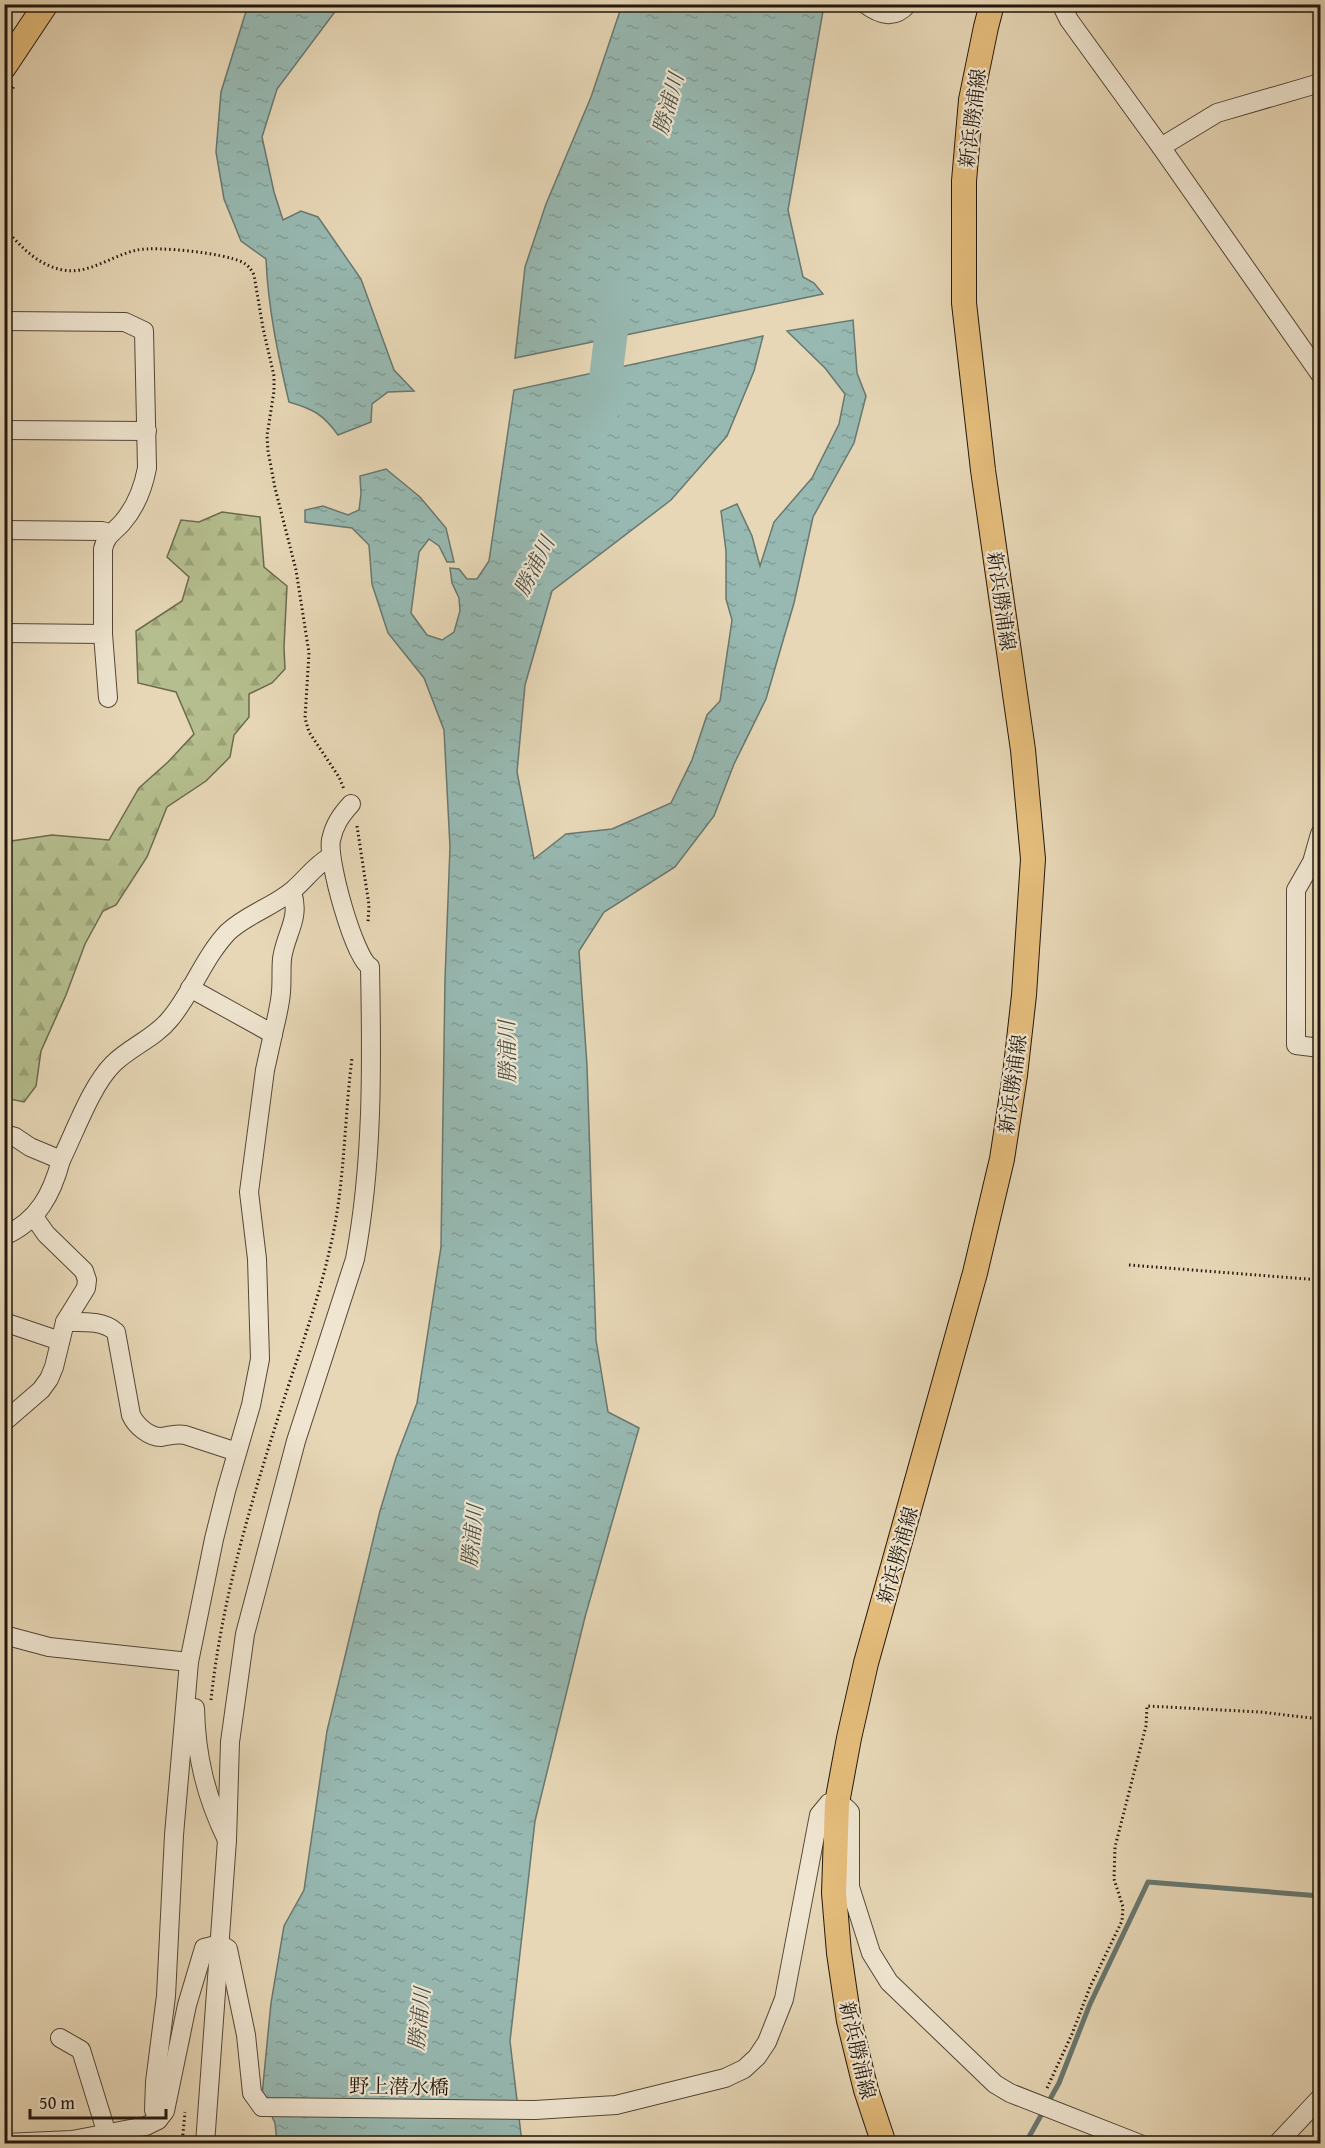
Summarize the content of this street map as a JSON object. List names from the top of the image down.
{
  "streets": {
    "main road": ["新浜勝浦線"],
    "street": ["野上潜水橋"]
  },
  "crossings": [
    ["新浜勝浦線", "野上潜水橋"]
  ],
  "water": ["勝浦川"],
  "scale_bar": "50 m"
}
